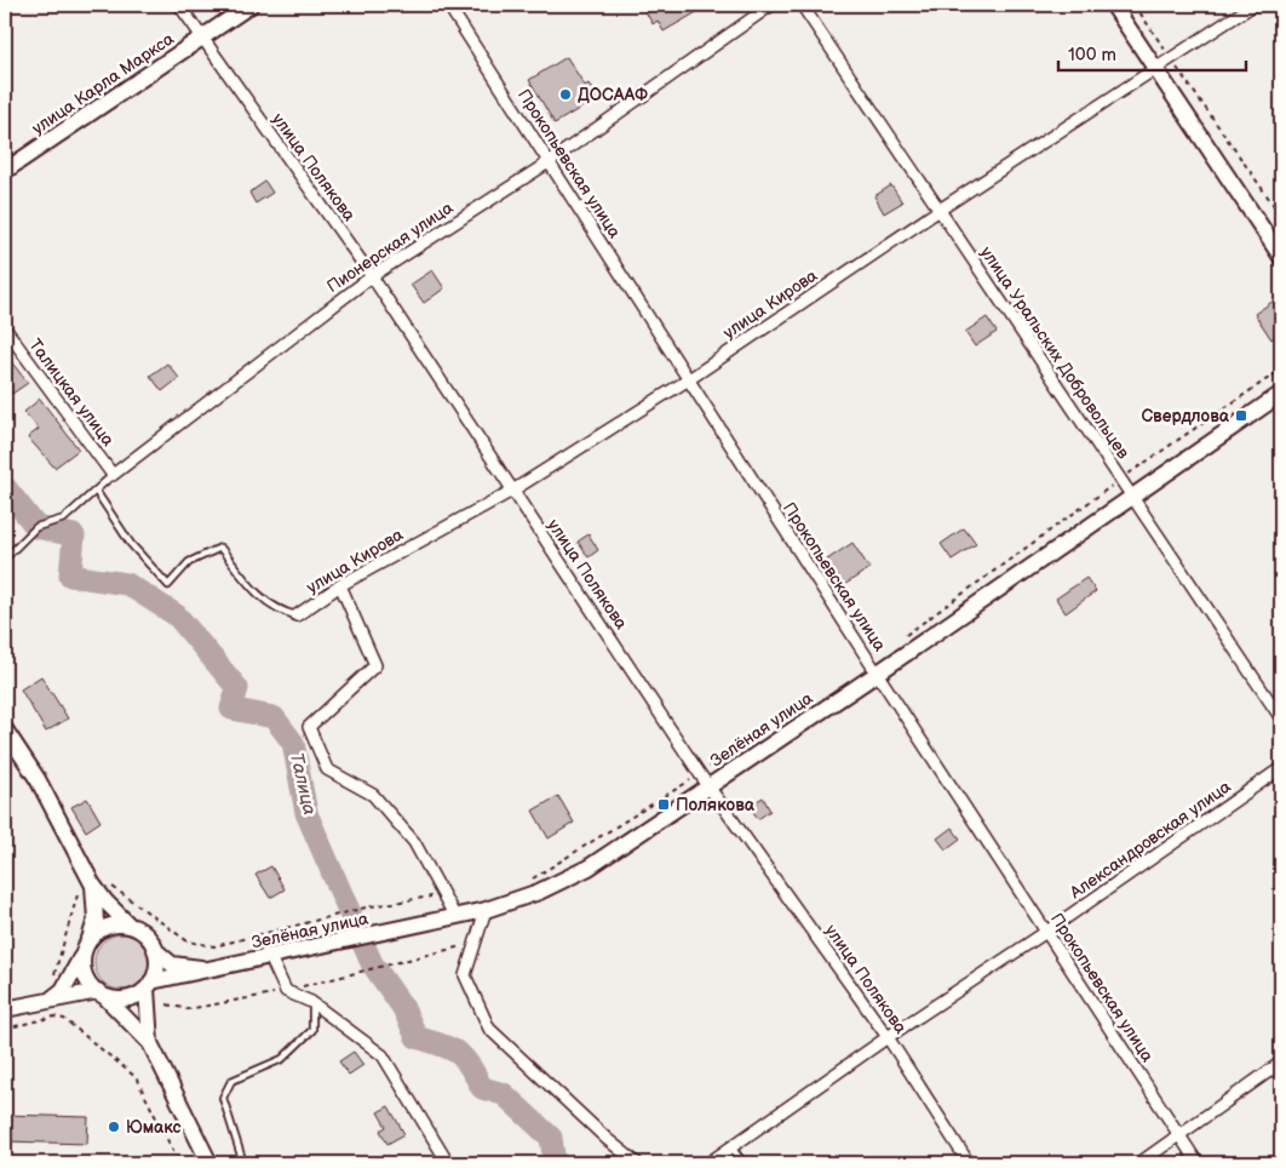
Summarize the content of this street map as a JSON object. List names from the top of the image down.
{
  "streets": {
    "main road": ["улица Карла Маркса", "Зелёная улица"],
    "street": [
      "Прокопьевская улица",
      "улица Полякова",
      "Пионерская улица",
      "улица Кирова",
      "улица Уральских Добровольцев",
      "Талицкая улица",
      "Александровская улица"
    ]
  },
  "crossings": [
    ["улица Карла Маркса", "улица Полякова"],
    ["Прокопьевская улица", "Пионерская улица"],
    ["Прокопьевская улица", "улица Кирова"],
    ["Прокопьевская улица", "Зелёная улица"],
    ["Прокопьевская улица", "Александровская улица"],
    ["улица Полякова", "Пионерская улица"],
    ["улица Полякова", "улица Кирова"],
    ["улица Полякова", "Зелёная улица"],
    ["улица Полякова", "Александровская улица"],
    ["Пионерская улица", "Талицкая улица"],
    ["улица Кирова", "улица Уральских Добровольцев"],
    ["улица Уральских Добровольцев", "Зелёная улица"]
  ],
  "water": ["Талица"],
  "places": {
    "other": ["ДОСААФ", "Юмакс"],
    "transit": ["Свердлова", "Полякова"]
  },
  "scale_bar": "100 m"
}
